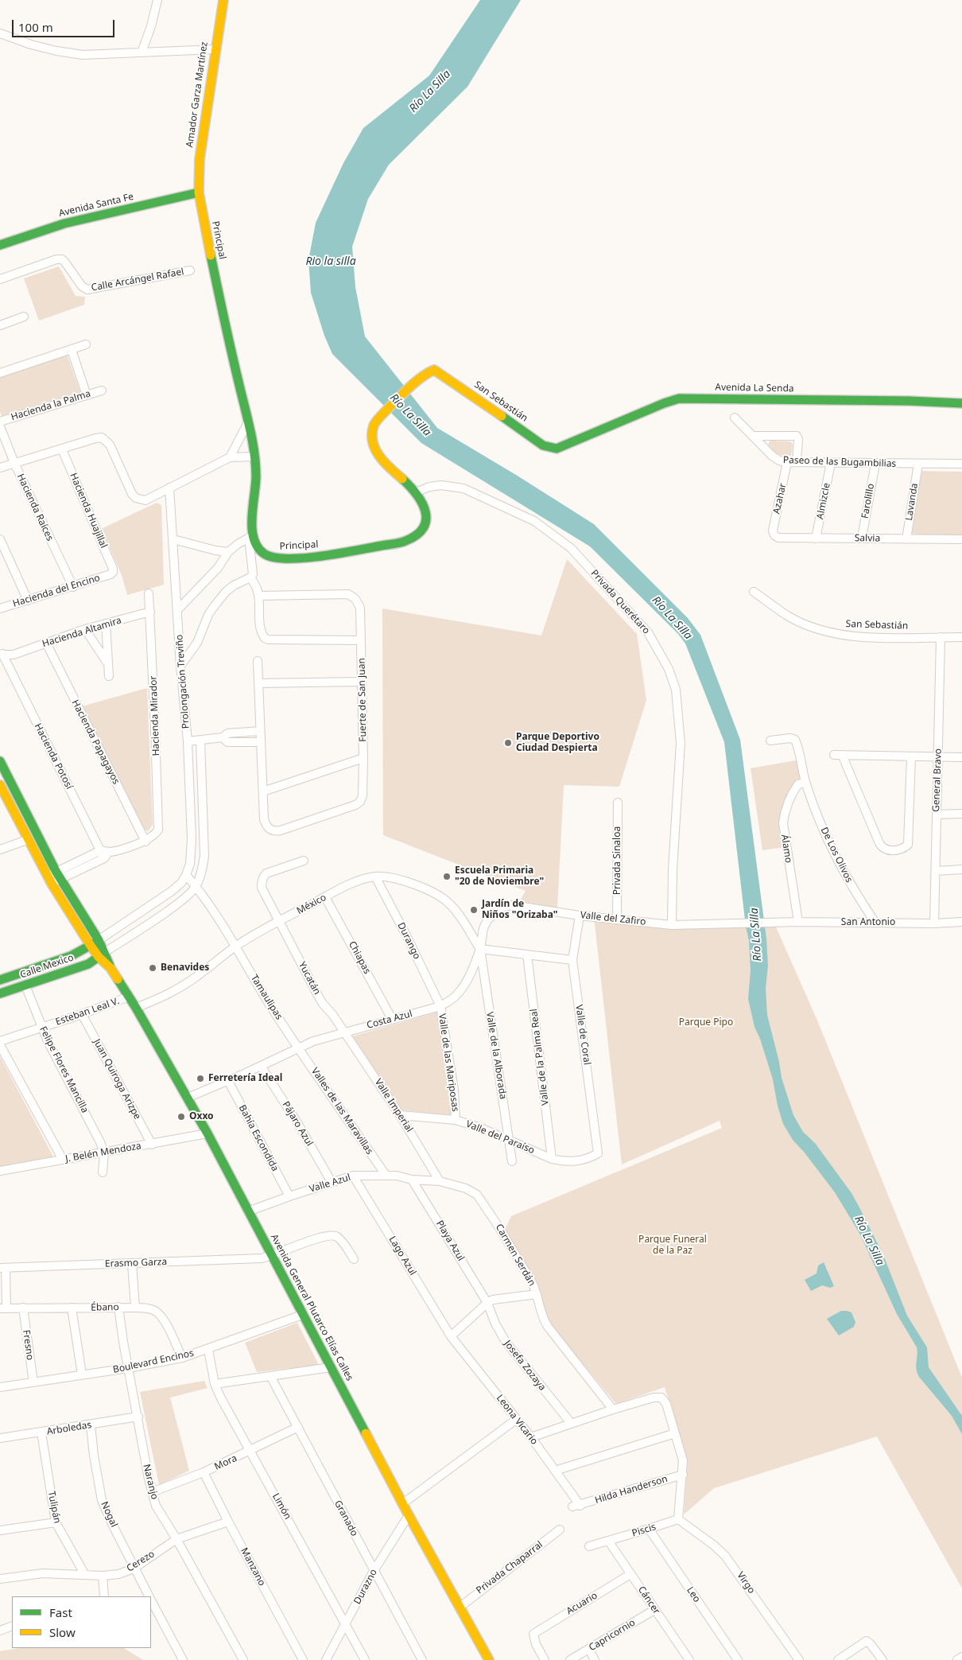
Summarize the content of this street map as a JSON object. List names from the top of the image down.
{
  "streets": {
    "street": [
      "Amador Garza Martínez",
      "Avenida Santa Fe",
      "Principal",
      "Calle Arcángel Rafael",
      "Avenida La Senda",
      "San Sebastián",
      "Hacienda la Palma",
      "Paseo de las Bugambilias",
      "Azahar",
      "Almizcle",
      "Farolillo",
      "Lavanda",
      "Hacienda Raíces",
      "Hacienda Huajillal",
      "Salvia",
      "Hacienda del Encino",
      "Privada Querétaro",
      "Hacienda Altamira",
      "Prolongación Treviño",
      "Fuerte de San Juan",
      "Hacienda Mirador",
      "Hacienda Papagayos",
      "Hacienda Potosí",
      "General Bravo",
      "Álamo",
      "De Los Olivos",
      "Privada Sinaloa",
      "México",
      "Valle del Zafiro",
      "San Antonio",
      "Durango",
      "Chiapas",
      "Calle Mexico",
      "Yucatán",
      "Tamaulipas",
      "Esteban Leal V.",
      "Costa Azul",
      "Valle de Coral",
      "Valle de la Alborada",
      "Valle de la Palma Real",
      "Valle de las Mariposas",
      "Felipe Flores Mancilla",
      "Juan Quiroga Arizpe",
      "Valle Imperial",
      "Valles de las Maravillas",
      "Pájaro Azul",
      "Valle del Paraíso",
      "Bahía Escondida",
      "J. Belén Mendoza",
      "Valle Azul",
      "Playa Azul",
      "Carmen Serdán",
      "Lago Azul",
      "Erasmo Garza",
      "Ébano",
      "Avenida General Plutarco Elías Calles",
      "Fresno",
      "Boulevard Encinos",
      "Josefa Zozaya",
      "Leona Vicario",
      "Arboledas",
      "Mora",
      "Naranjo",
      "Hilda Handerson",
      "Limón",
      "Tulipán",
      "Nogal",
      "Granado",
      "Piscis",
      "Cerezo",
      "Manzano",
      "Privada Chaparral",
      "Virgo",
      "Durazno",
      "Leo",
      "Cáncer",
      "Acuario",
      "Capricornio"
    ]
  },
  "crossings": [
    ["Amador Garza Martínez", "Avenida Santa Fe"],
    ["Amador Garza Martínez", "Principal"],
    ["Avenida Santa Fe", "Principal"],
    ["Principal", "San Sebastián"],
    ["Principal", "Privada Querétaro"],
    ["Avenida La Senda", "San Sebastián"],
    ["San Sebastián", "General Bravo"],
    ["Paseo de las Bugambilias", "Azahar"],
    ["Paseo de las Bugambilias", "Almizcle"],
    ["Paseo de las Bugambilias", "Farolillo"],
    ["Paseo de las Bugambilias", "Lavanda"],
    ["Azahar", "Salvia"],
    ["Almizcle", "Salvia"],
    ["Farolillo", "Salvia"],
    ["Lavanda", "Salvia"],
    ["Hacienda Raíces", "Hacienda del Encino"],
    ["Hacienda Huajillal", "Hacienda del Encino"],
    ["Privada Querétaro", "Valle del Zafiro"],
    ["Hacienda Altamira", "Hacienda Mirador"],
    ["Hacienda Altamira", "Hacienda Papagayos"],
    ["Hacienda Altamira", "Hacienda Potosí"],
    ["Prolongación Treviño", "Calle Mexico"],
    ["Prolongación Treviño", "Avenida General Plutarco Elías Calles"],
    ["Hacienda Mirador", "Hacienda Papagayos"],
    ["General Bravo", "San Antonio"],
    ["Álamo", "De Los Olivos"],
    ["Álamo", "San Antonio"],
    ["De Los Olivos", "San Antonio"],
    ["Privada Sinaloa", "Valle del Zafiro"],
    ["México", "Valle del Zafiro"],
    ["México", "Durango"],
    ["México", "Chiapas"],
    ["México", "Yucatán"],
    ["México", "Tamaulipas"],
    ["México", "Costa Azul"],
    ["México", "Valle de la Alborada"],
    ["México", "Avenida General Plutarco Elías Calles"],
    ["Valle del Zafiro", "San Antonio"],
    ["Valle del Zafiro", "Costa Azul"],
    ["Valle del Zafiro", "Valle de Coral"],
    ["Valle del Zafiro", "Valle de la Alborada"],
    ["Durango", "Costa Azul"],
    ["Durango", "Valle de las Mariposas"],
    ["Chiapas", "Costa Azul"],
    ["Calle Mexico", "Felipe Flores Mancilla"],
    ["Calle Mexico", "Avenida General Plutarco Elías Calles"],
    ["Yucatán", "Costa Azul"],
    ["Yucatán", "Valle Imperial"],
    ["Tamaulipas", "Costa Azul"],
    ["Tamaulipas", "Valles de las Maravillas"],
    ["Esteban Leal V.", "Felipe Flores Mancilla"],
    ["Esteban Leal V.", "Juan Quiroga Arizpe"],
    ["Esteban Leal V.", "Avenida General Plutarco Elías Calles"],
    ["Costa Azul", "Valle de la Alborada"],
    ["Costa Azul", "Valle de las Mariposas"],
    ["Costa Azul", "Valle Imperial"],
    ["Costa Azul", "Valles de las Maravillas"],
    ["Costa Azul", "Pájaro Azul"],
    ["Costa Azul", "Bahía Escondida"],
    ["Costa Azul", "Avenida General Plutarco Elías Calles"],
    ["Valle de Coral", "Valle del Paraíso"],
    ["Valle de la Alborada", "Valle del Paraíso"],
    ["Valle de la Palma Real", "Valle del Paraíso"],
    ["Valle de las Mariposas", "Valle del Paraíso"],
    ["Felipe Flores Mancilla", "J. Belén Mendoza"],
    ["Juan Quiroga Arizpe", "J. Belén Mendoza"],
    ["Valle Imperial", "Valle del Paraíso"],
    ["Valle Imperial", "Valle Azul"],
    ["Valle Imperial", "Carmen Serdán"],
    ["Valles de las Maravillas", "Valle Azul"],
    ["Pájaro Azul", "Valle Azul"],
    ["Bahía Escondida", "Valle Azul"],
    ["J. Belén Mendoza", "Avenida General Plutarco Elías Calles"],
    ["Valle Azul", "Playa Azul"],
    ["Valle Azul", "Carmen Serdán"],
    ["Valle Azul", "Lago Azul"],
    ["Valle Azul", "Avenida General Plutarco Elías Calles"],
    ["Playa Azul", "Josefa Zozaya"],
    ["Lago Azul", "Leona Vicario"],
    ["Erasmo Garza", "Avenida General Plutarco Elías Calles"],
    ["Ébano", "Fresno"],
    ["Ébano", "Boulevard Encinos"],
    ["Ébano", "Naranjo"],
    ["Avenida General Plutarco Elías Calles", "Boulevard Encinos"],
    ["Avenida General Plutarco Elías Calles", "Privada Chaparral"],
    ["Avenida General Plutarco Elías Calles", "Durazno"],
    ["Fresno", "Boulevard Encinos"],
    ["Boulevard Encinos", "Naranjo"],
    ["Boulevard Encinos", "Limón"],
    ["Leona Vicario", "Hilda Handerson"],
    ["Arboledas", "Naranjo"],
    ["Arboledas", "Tulipán"],
    ["Arboledas", "Nogal"],
    ["Mora", "Naranjo"],
    ["Mora", "Limón"],
    ["Mora", "Granado"],
    ["Mora", "Manzano"],
    ["Naranjo", "Cerezo"],
    ["Limón", "Durazno"],
    ["Tulipán", "Cerezo"],
    ["Nogal", "Cerezo"],
    ["Granado", "Durazno"],
    ["Piscis", "Virgo"],
    ["Piscis", "Leo"],
    ["Piscis", "Cáncer"],
    ["Cerezo", "Manzano"],
    ["Cáncer", "Acuario"],
    ["Cáncer", "Capricornio"]
  ],
  "water": ["Río La Silla", "Rio la silla"],
  "parks": ["Parque Pipo", "Parque Funeral de la Paz"],
  "places": [
    "Parque Deportivo Ciudad Despierta",
    "Escuela Primaria \"20 de Noviembre\"",
    "Jardín de Niños \"Orizaba\"",
    "Benavides",
    "Ferretería Ideal",
    "Oxxo"
  ],
  "legend": ["Fast", "Slow"],
  "scale_bar": "100 m"
}
